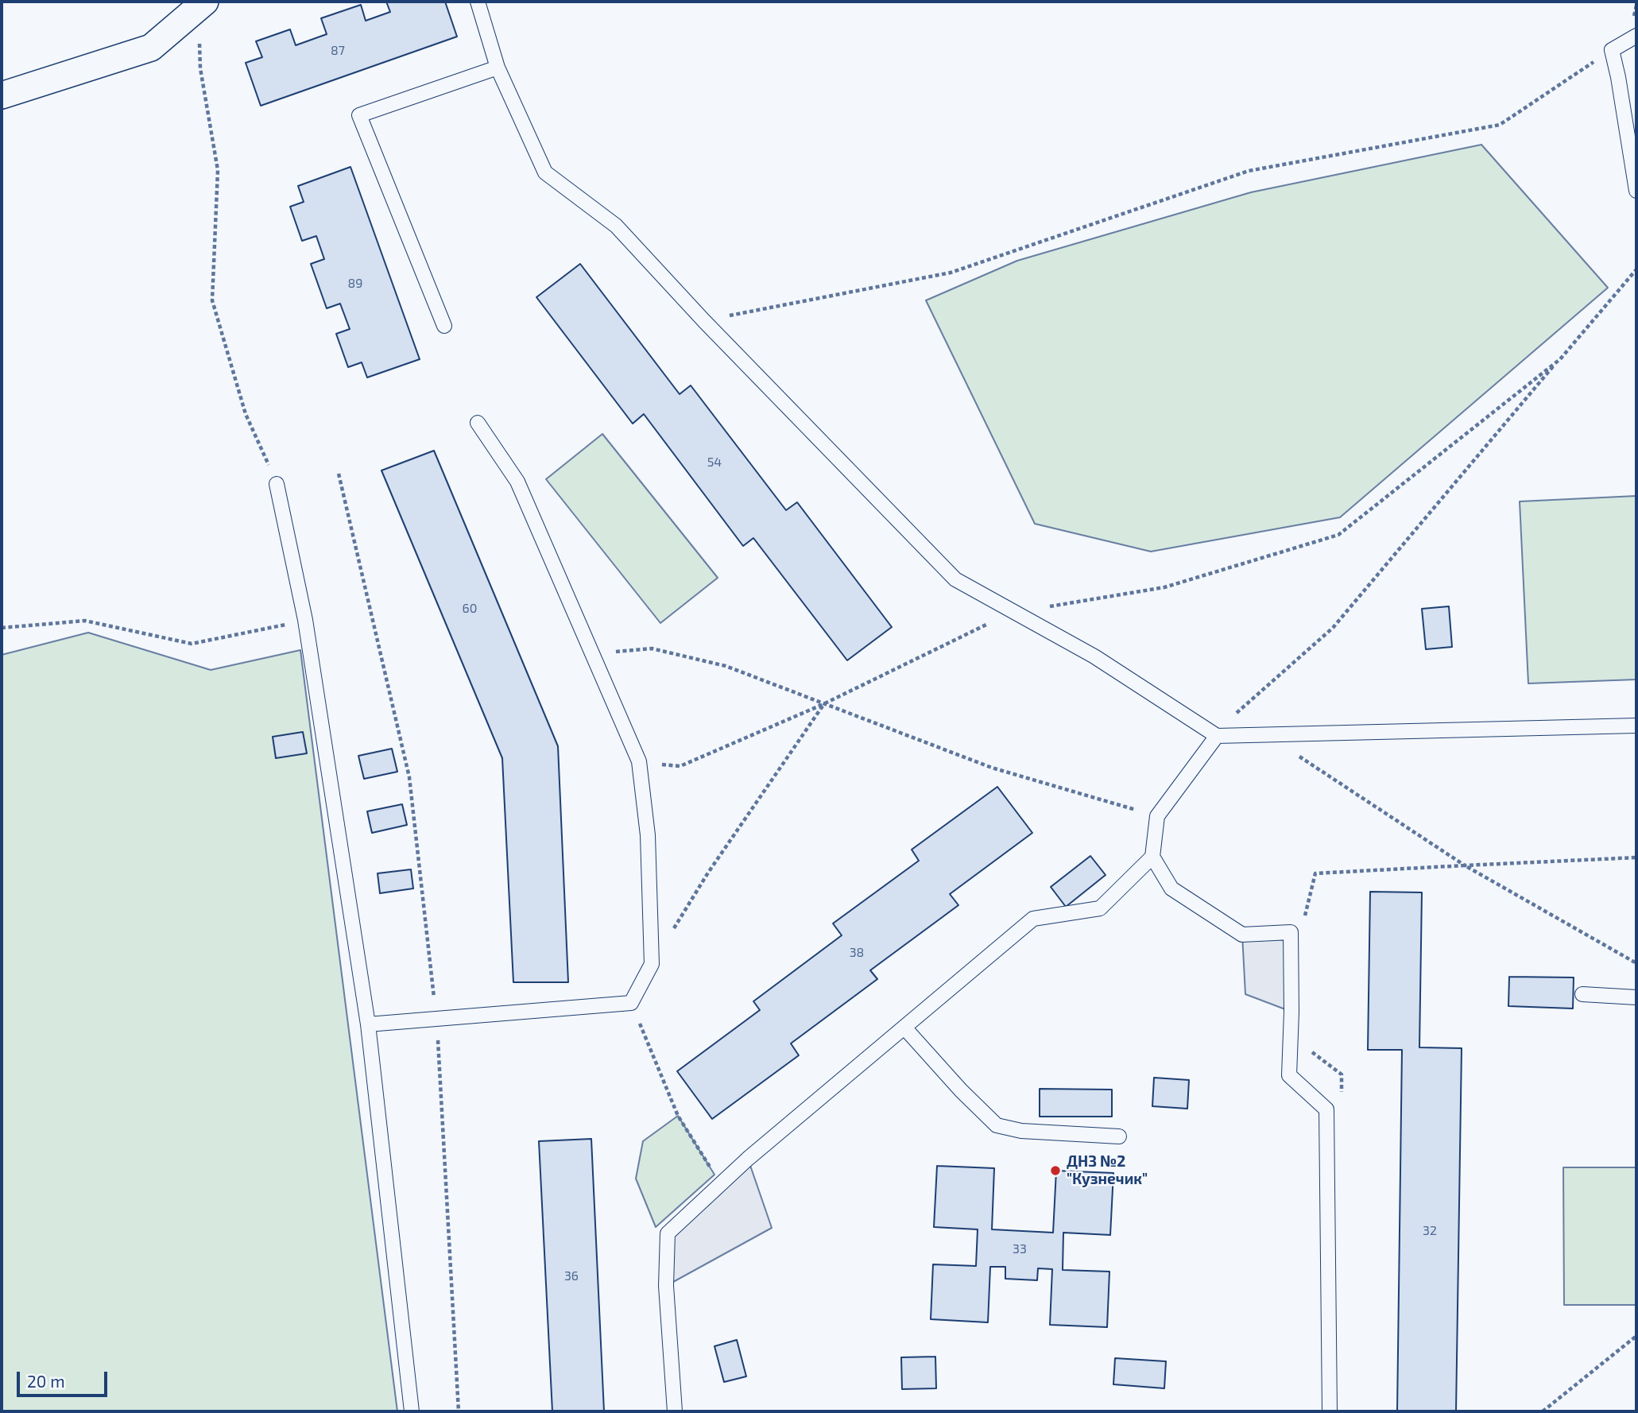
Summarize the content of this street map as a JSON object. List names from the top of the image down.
{
  "places": ["ДНЗ №2 \"Кузнечик\""],
  "house_numbers": [
    "87",
    "89",
    "54",
    "60",
    "38",
    "32",
    "33",
    "36"
  ],
  "scale_bar": "20 m"
}
